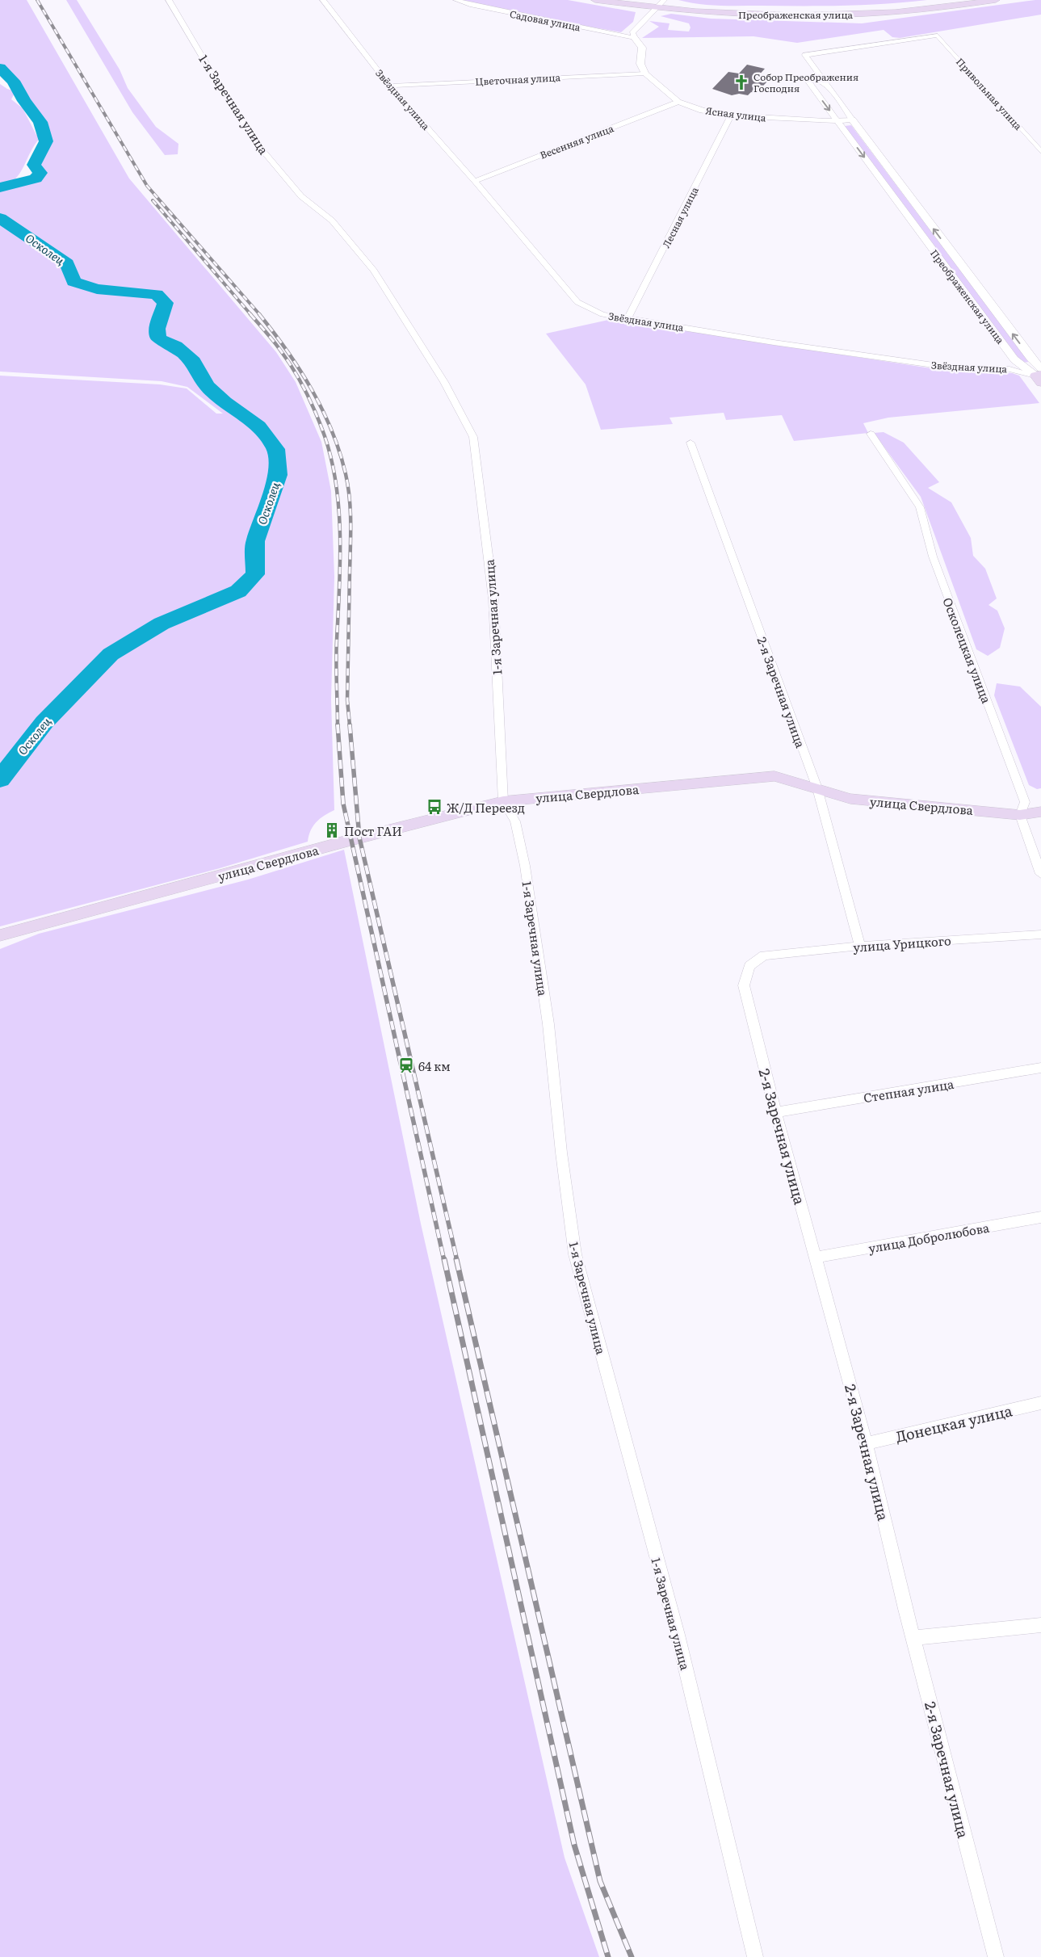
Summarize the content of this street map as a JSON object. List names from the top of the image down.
{
  "streets": {
    "main road": ["Преображенская улица", "улица Свердлова"],
    "street": [
      "Садовая улица",
      "Цветочная улица",
      "Привольная улица",
      "Звёздная улица",
      "1-я Заречная улица",
      "Ясная улица",
      "Весенняя улица",
      "Лесная улица",
      "Осколецкая улица",
      "2-я Заречная улица",
      "улица Урицкого",
      "Степная улица",
      "улица Добролюбова",
      "Донецкая улица"
    ]
  },
  "crossings": [
    ["Преображенская улица", "Привольная улица"],
    ["Преображенская улица", "Звёздная улица"],
    ["Преображенская улица", "Ясная улица"],
    ["Цветочная улица", "Звёздная улица"],
    ["Цветочная улица", "Ясная улица"],
    ["Звёздная улица", "Весенняя улица"],
    ["Звёздная улица", "Лесная улица"],
    ["1-я Заречная улица", "улица Свердлова"],
    ["Ясная улица", "Весенняя улица"],
    ["Ясная улица", "Лесная улица"],
    ["Осколецкая улица", "улица Свердлова"],
    ["2-я Заречная улица", "улица Свердлова"],
    ["2-я Заречная улица", "улица Урицкого"],
    ["2-я Заречная улица", "Степная улица"],
    ["2-я Заречная улица", "улица Добролюбова"],
    ["2-я Заречная улица", "Донецкая улица"]
  ],
  "water": ["Осколец"],
  "places": {
    "church": ["Собор Преображения Господня"],
    "bus stop": ["Ж/Д Переезд"],
    "building": ["Пост ГАИ"],
    "station": ["64 км"]
  }
}
